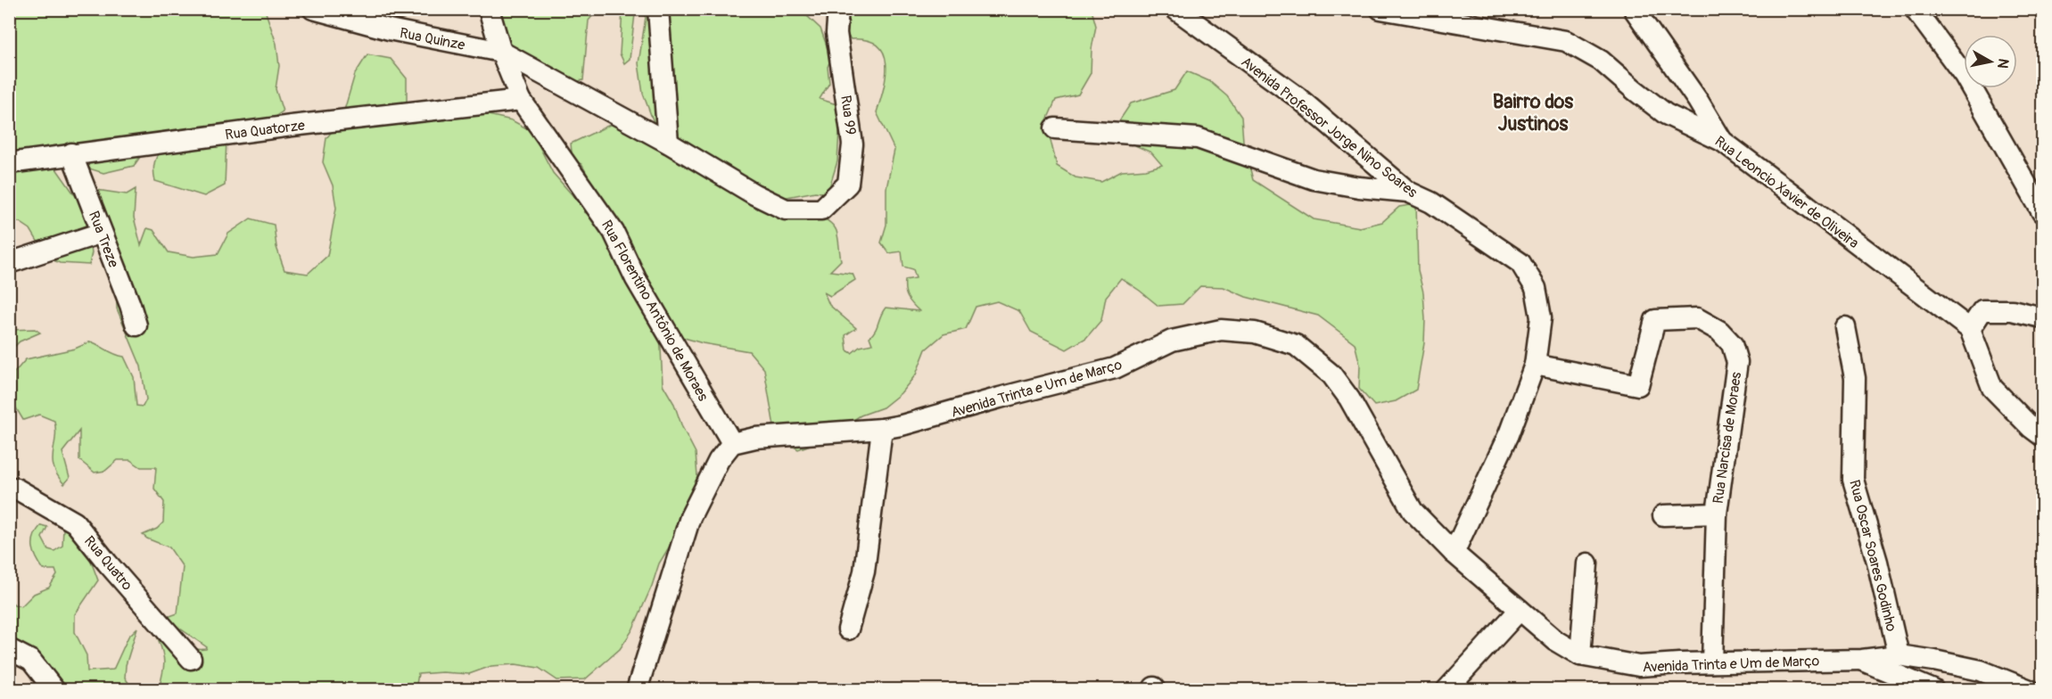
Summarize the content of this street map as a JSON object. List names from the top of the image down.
{
  "streets": {
    "street": [
      "Rua Quinze",
      "Rua 99",
      "Avenida Professor Jorge Nino Soares",
      "Rua Quatorze",
      "Rua Leoncio Xavier de Oliveira",
      "Rua Treze",
      "Rua Florentino Antônio de Moraes",
      "Avenida Trinta e Um de Março",
      "Rua Narcisa de Moraes",
      "Rua Oscar Soares Godinho",
      "Rua Quatro"
    ]
  },
  "crossings": [
    ["Rua Quinze", "Rua 99"],
    ["Avenida Professor Jorge Nino Soares", "Avenida Trinta e Um de Março"],
    ["Avenida Professor Jorge Nino Soares", "Rua Narcisa de Moraes"],
    ["Rua Quatorze", "Rua Treze"],
    ["Rua Quatorze", "Rua Florentino Antônio de Moraes"],
    ["Rua Florentino Antônio de Moraes", "Avenida Trinta e Um de Março"],
    ["Avenida Trinta e Um de Março", "Rua Narcisa de Moraes"],
    ["Avenida Trinta e Um de Março", "Rua Oscar Soares Godinho"]
  ],
  "districts": ["Bairro dos Justinos"],
  "north": "right"
}
